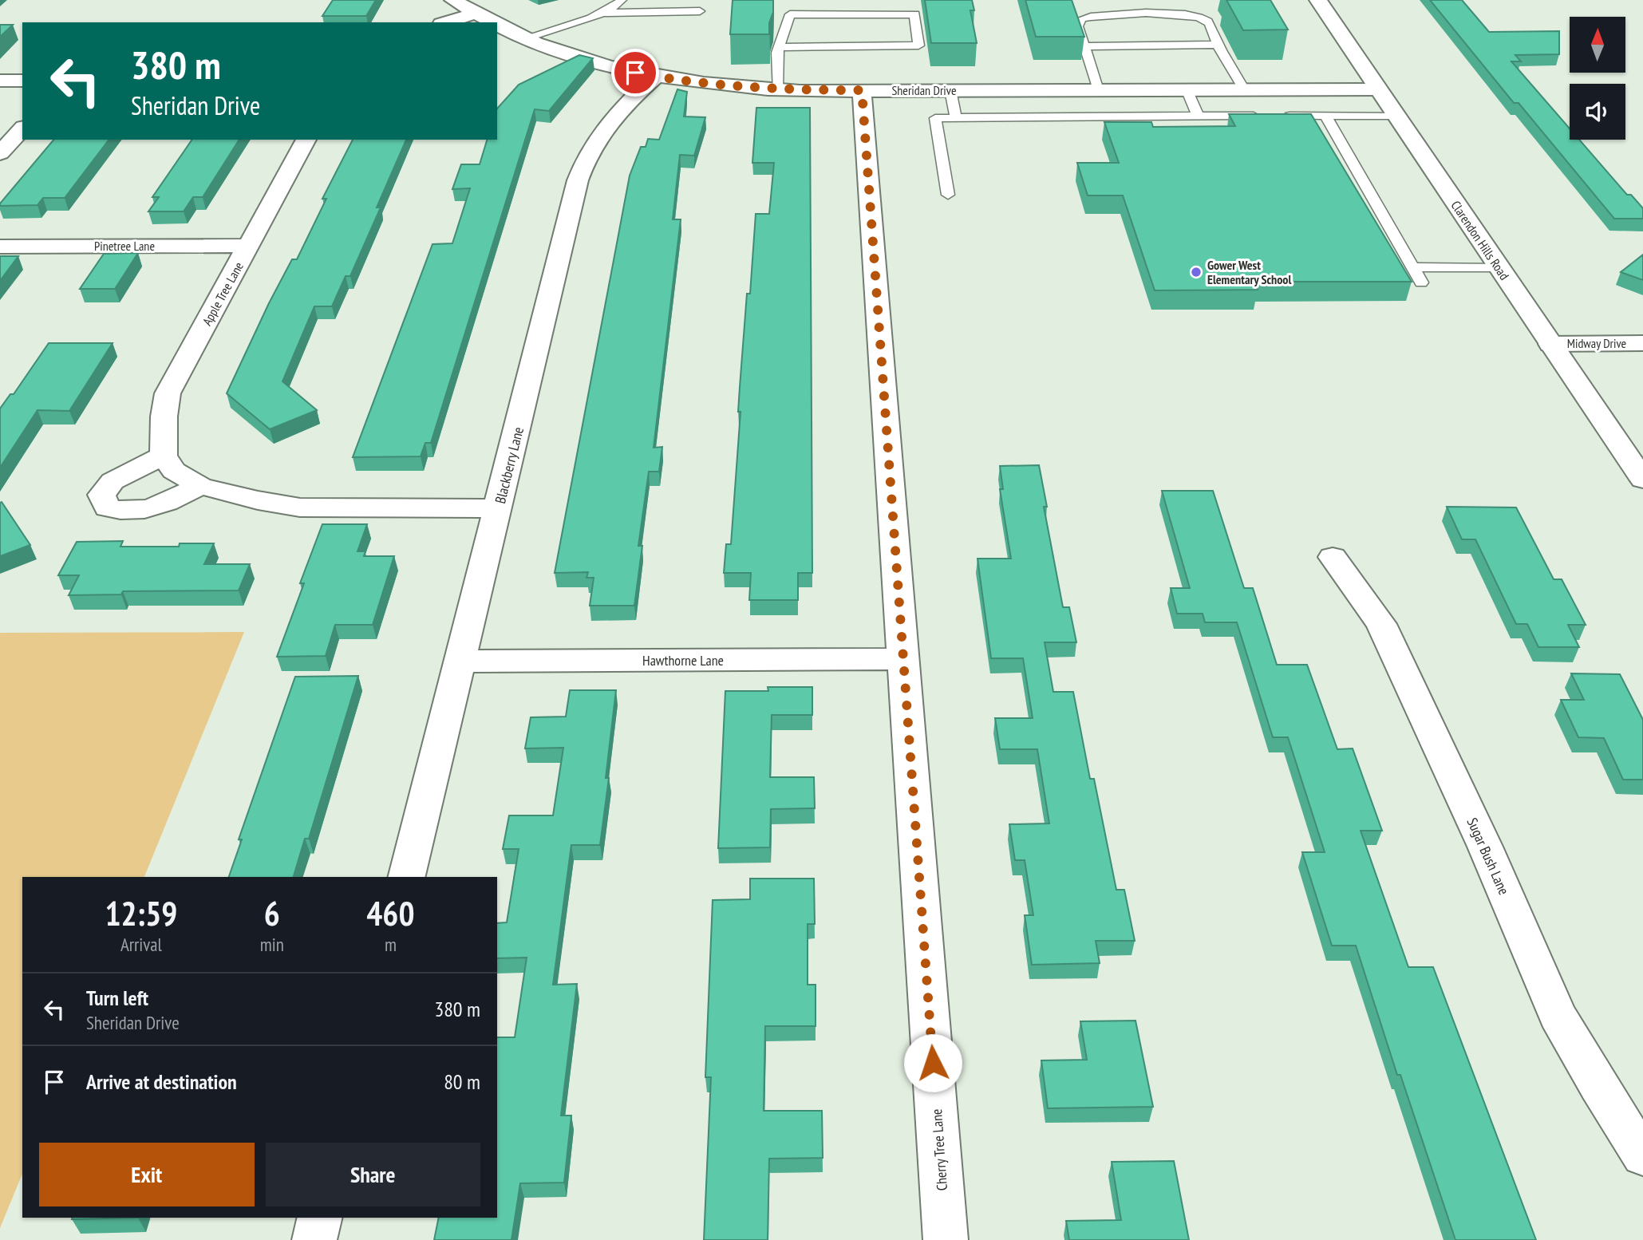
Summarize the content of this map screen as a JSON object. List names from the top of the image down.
{
  "streets": {
    "street": [
      "Sheridan Drive",
      "Clarendon Hills Road",
      "Pinetree Lane",
      "Apple Tree Lane",
      "Midway Drive",
      "Blackberry Lane",
      "Hawthorne Lane",
      "Sugar Bush Lane",
      "Cherry Tree Lane"
    ]
  },
  "crossings": [
    ["Sheridan Drive", "Clarendon Hills Road"],
    ["Sheridan Drive", "Blackberry Lane"],
    ["Sheridan Drive", "Cherry Tree Lane"],
    ["Clarendon Hills Road", "Midway Drive"],
    ["Pinetree Lane", "Apple Tree Lane"],
    ["Blackberry Lane", "Hawthorne Lane"],
    ["Hawthorne Lane", "Cherry Tree Lane"]
  ],
  "places": ["Gower West Elementary School"],
  "north": "top",
  "page": {
    "turn": ["380 m", "Sheridan Drive"],
    "eta": [
      "12:59",
      "Arrival",
      "6",
      "min",
      "460",
      "m"
    ],
    "list": [
      {
        "name": "Turn left",
        "note": "Sheridan Drive",
        "value": "380 m"
      },
      {
        "name": "Arrive at destination",
        "value": "80 m"
      }
    ],
    "buttons": ["Exit", "Share"]
  }
}
